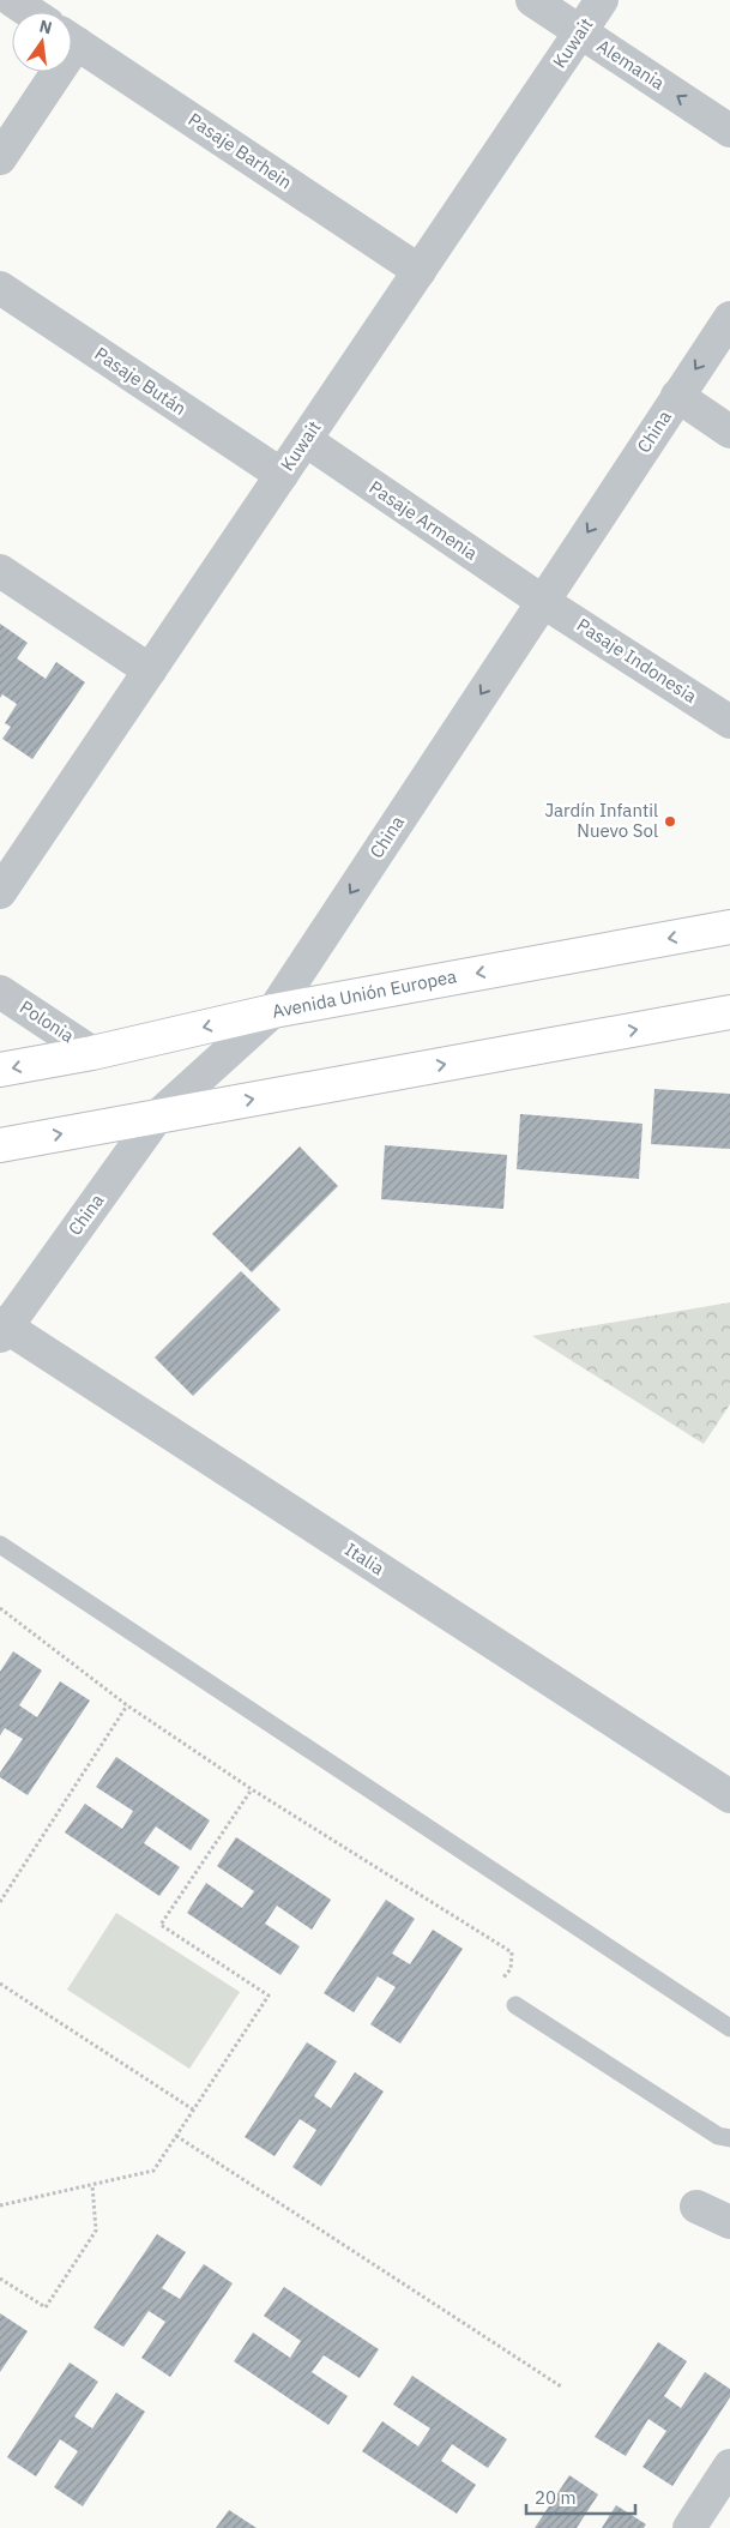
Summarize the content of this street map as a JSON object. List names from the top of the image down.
{
  "streets": {
    "street": [
      "Kuwait",
      "Alemania",
      "Pasaje Barhein",
      "Pasaje Bután",
      "China",
      "Pasaje Armenia",
      "Pasaje Indonesia",
      "Avenida Unión Europea",
      "Polonia",
      "Italia"
    ]
  },
  "crossings": [
    ["Kuwait", "Alemania"],
    ["Kuwait", "Pasaje Barhein"],
    ["Kuwait", "Pasaje Bután"],
    ["Kuwait", "Pasaje Armenia"],
    ["China", "Pasaje Armenia"],
    ["China", "Pasaje Indonesia"],
    ["China", "Avenida Unión Europea"],
    ["China", "Italia"],
    ["Pasaje Armenia", "Pasaje Indonesia"],
    ["Avenida Unión Europea", "Polonia"]
  ],
  "one_way": ["Alemania", "China"],
  "places": ["Jardín Infantil Nuevo Sol"],
  "scale_bar": "20 m",
  "north": "top"
}
